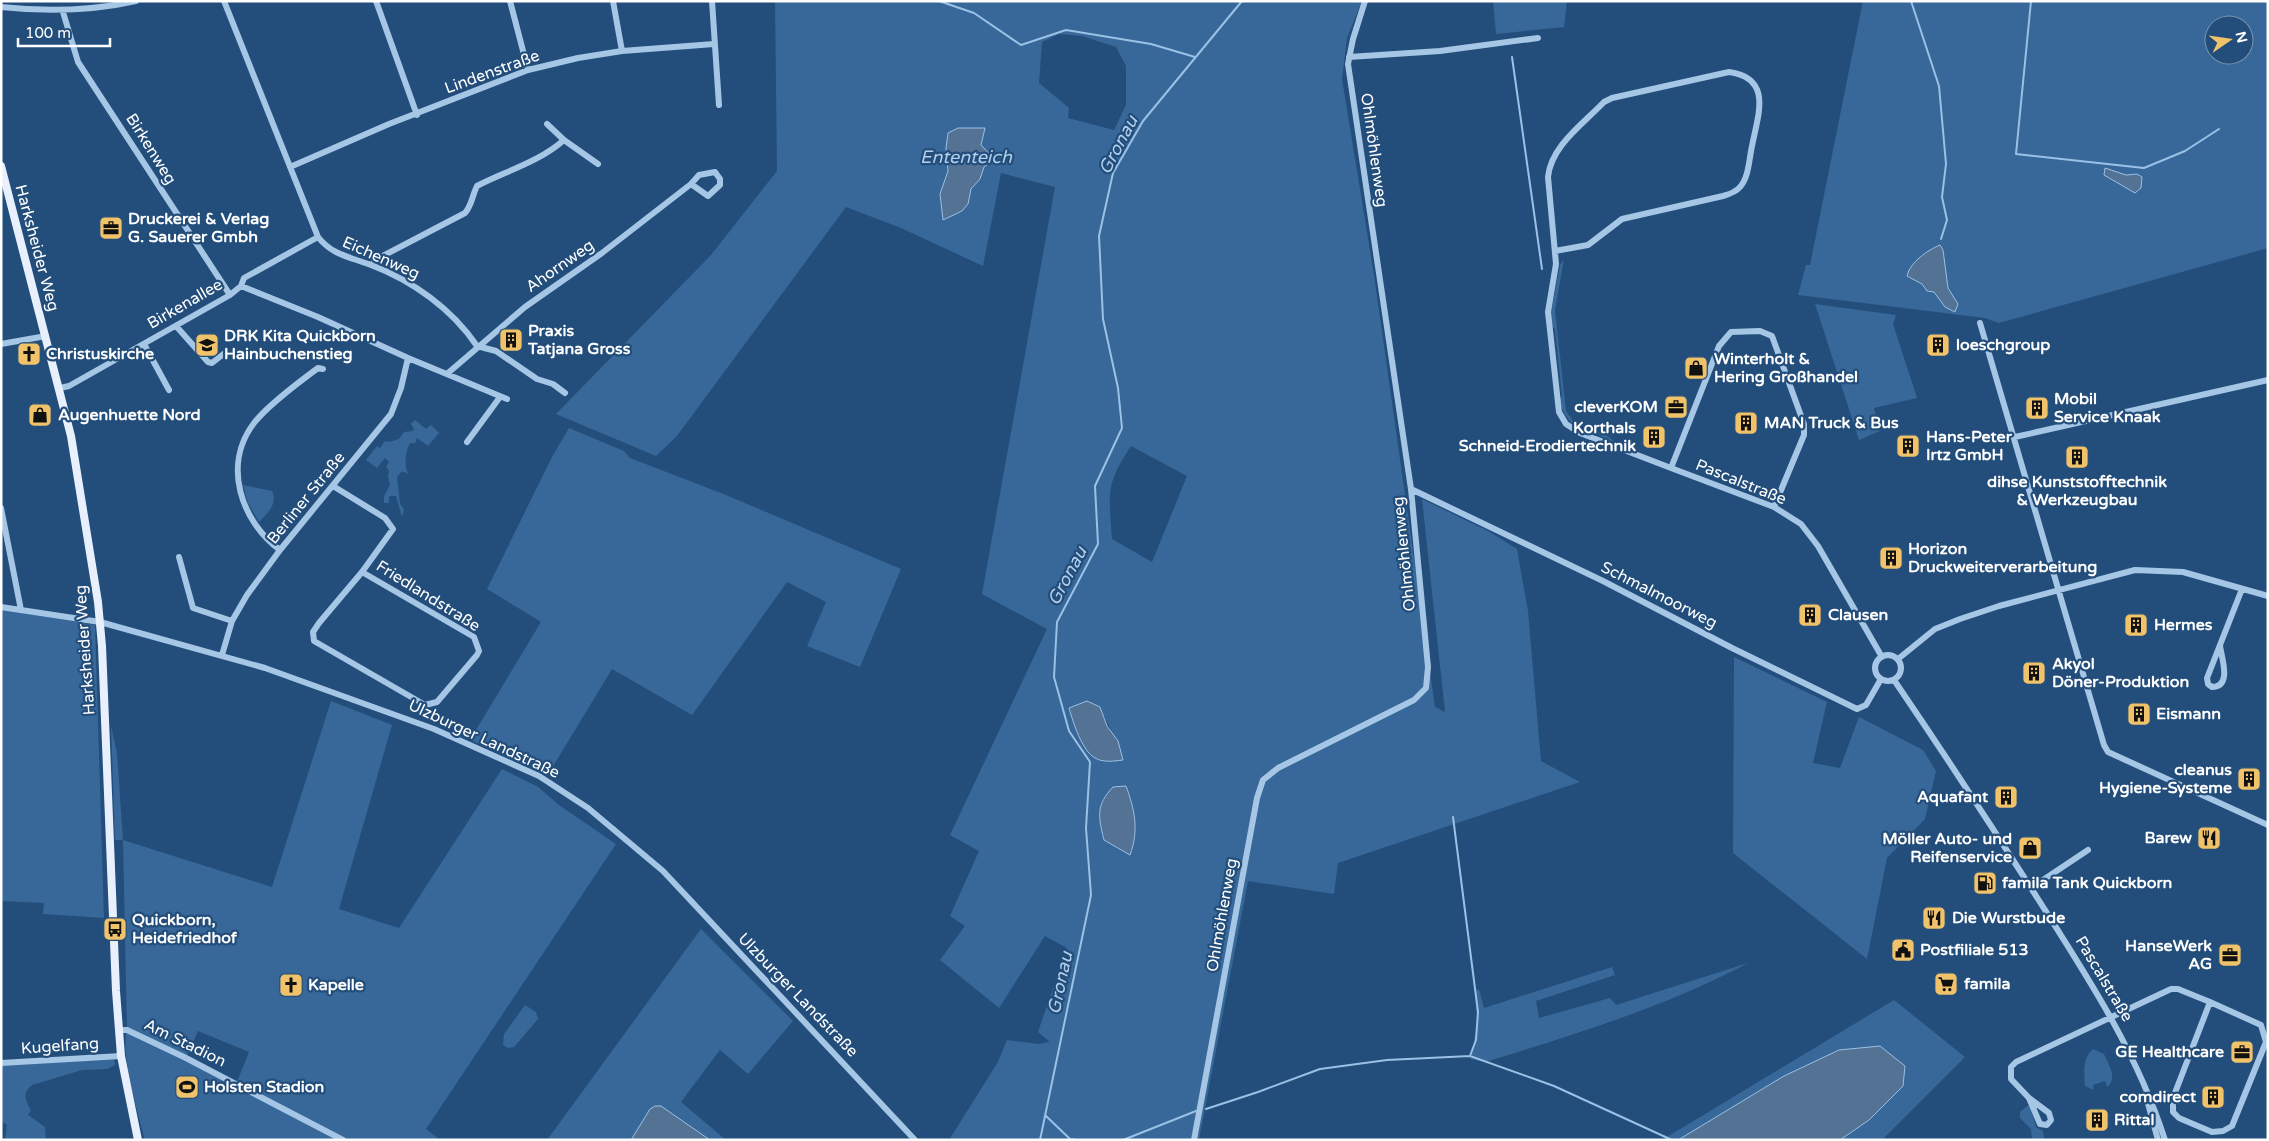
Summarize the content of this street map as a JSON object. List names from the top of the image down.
{
  "streets": {
    "main road": ["Harksheider Weg"],
    "street": [
      "Lindenstraße",
      "Birkenweg",
      "Ohlmöhlenweg",
      "Eichenweg",
      "Ahornweg",
      "Birkenallee",
      "Pascalstraße",
      "Berliner Straße",
      "Schmalmoorweg",
      "Friedlandstraße",
      "Ulzburger Landstraße",
      "Am Stadion",
      "Kugelfang"
    ]
  },
  "crossings": [
    ["Lindenstraße", "Eichenweg"],
    ["Birkenweg", "Birkenallee"],
    ["Ohlmöhlenweg", "Schmalmoorweg"],
    ["Harksheider Weg", "Birkenallee"],
    ["Harksheider Weg", "Ulzburger Landstraße"],
    ["Harksheider Weg", "Am Stadion"],
    ["Harksheider Weg", "Kugelfang"],
    ["Eichenweg", "Ahornweg"],
    ["Eichenweg", "Birkenallee"],
    ["Pascalstraße", "Schmalmoorweg"],
    ["Berliner Straße", "Friedlandstraße"],
    ["Berliner Straße", "Ulzburger Landstraße"]
  ],
  "water": ["Gronau", "Ententeich"],
  "places": {
    "office": [
      "Druckerei & Verlag G. Sauerer Gmbh",
      "cleverKOM",
      "HanseWerk AG",
      "GE Healthcare"
    ],
    "building": [
      "Praxis Tatjana Gross",
      "loeschgroup",
      "Mobil Service Knaak",
      "MAN Truck & Bus",
      "Korthals Schneid-Erodiertechnik",
      "Hans-Peter Irtz GmbH",
      "dihse Kunststofftechnik & Werkzeugbau",
      "Horizon Druckweiterverarbeitung",
      "Clausen",
      "Hermes",
      "Akyol Döner-Produktion",
      "Eismann",
      "cleanus Hygiene-Systeme",
      "Aquafant",
      "comdirect",
      "Rittal"
    ],
    "school or university": ["DRK Kita Quickborn Hainbuchenstieg"],
    "church": ["Christuskirche", "Kapelle"],
    "shop": ["Winterholt & Hering Großhandel", "Augenhuette Nord", "Möller Auto- und Reifenservice"],
    "restaurant": ["Barew", "Die Wurstbude"],
    "fuel station": ["famila Tank Quickborn"],
    "bus stop": ["Quickborn, Heidefriedhof"],
    "public building": ["Postfiliale 513"],
    "supermarket": ["famila"],
    "sports": ["Holsten Stadion"]
  },
  "scale_bar": "100 m",
  "north": "right"
}
